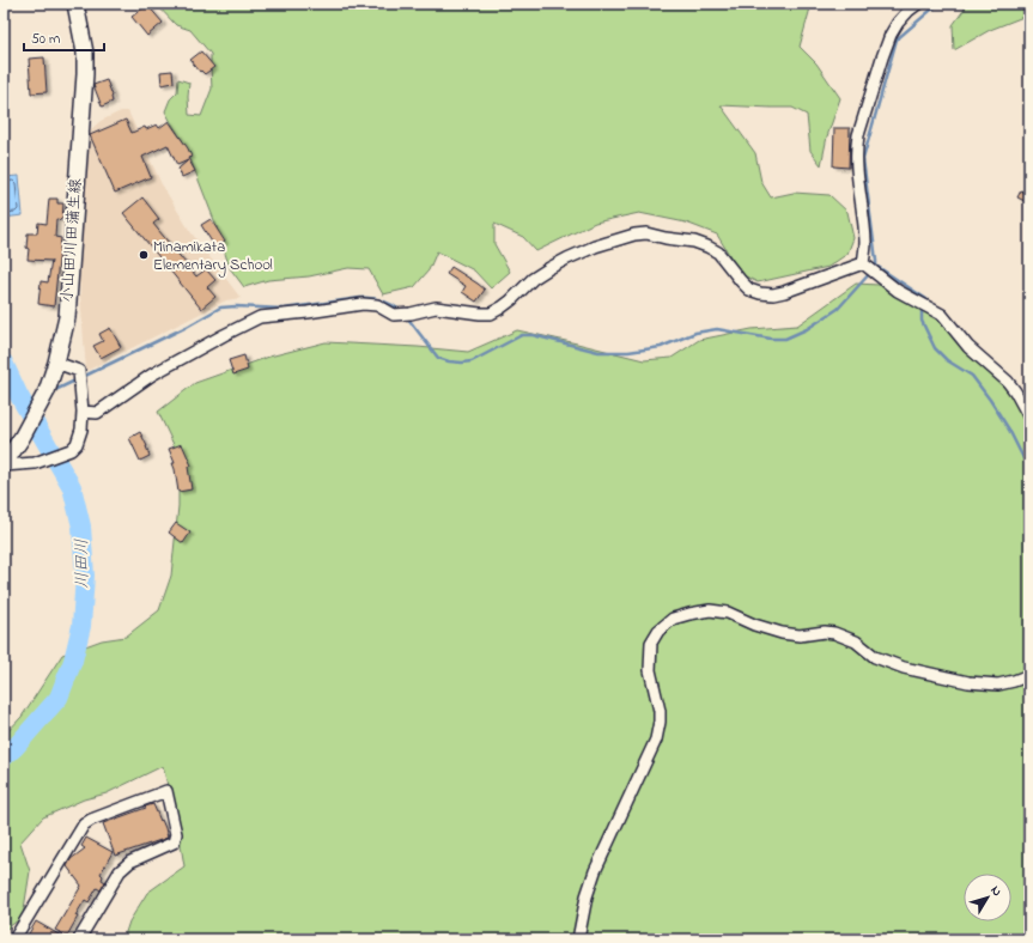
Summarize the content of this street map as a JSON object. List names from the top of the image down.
{
  "streets": {
    "main road": ["小山田川田蒲生線"]
  },
  "water": ["川田川"],
  "places": ["Minamikata Elementary School"],
  "scale_bar": "50 m",
  "north": "top right"
}
